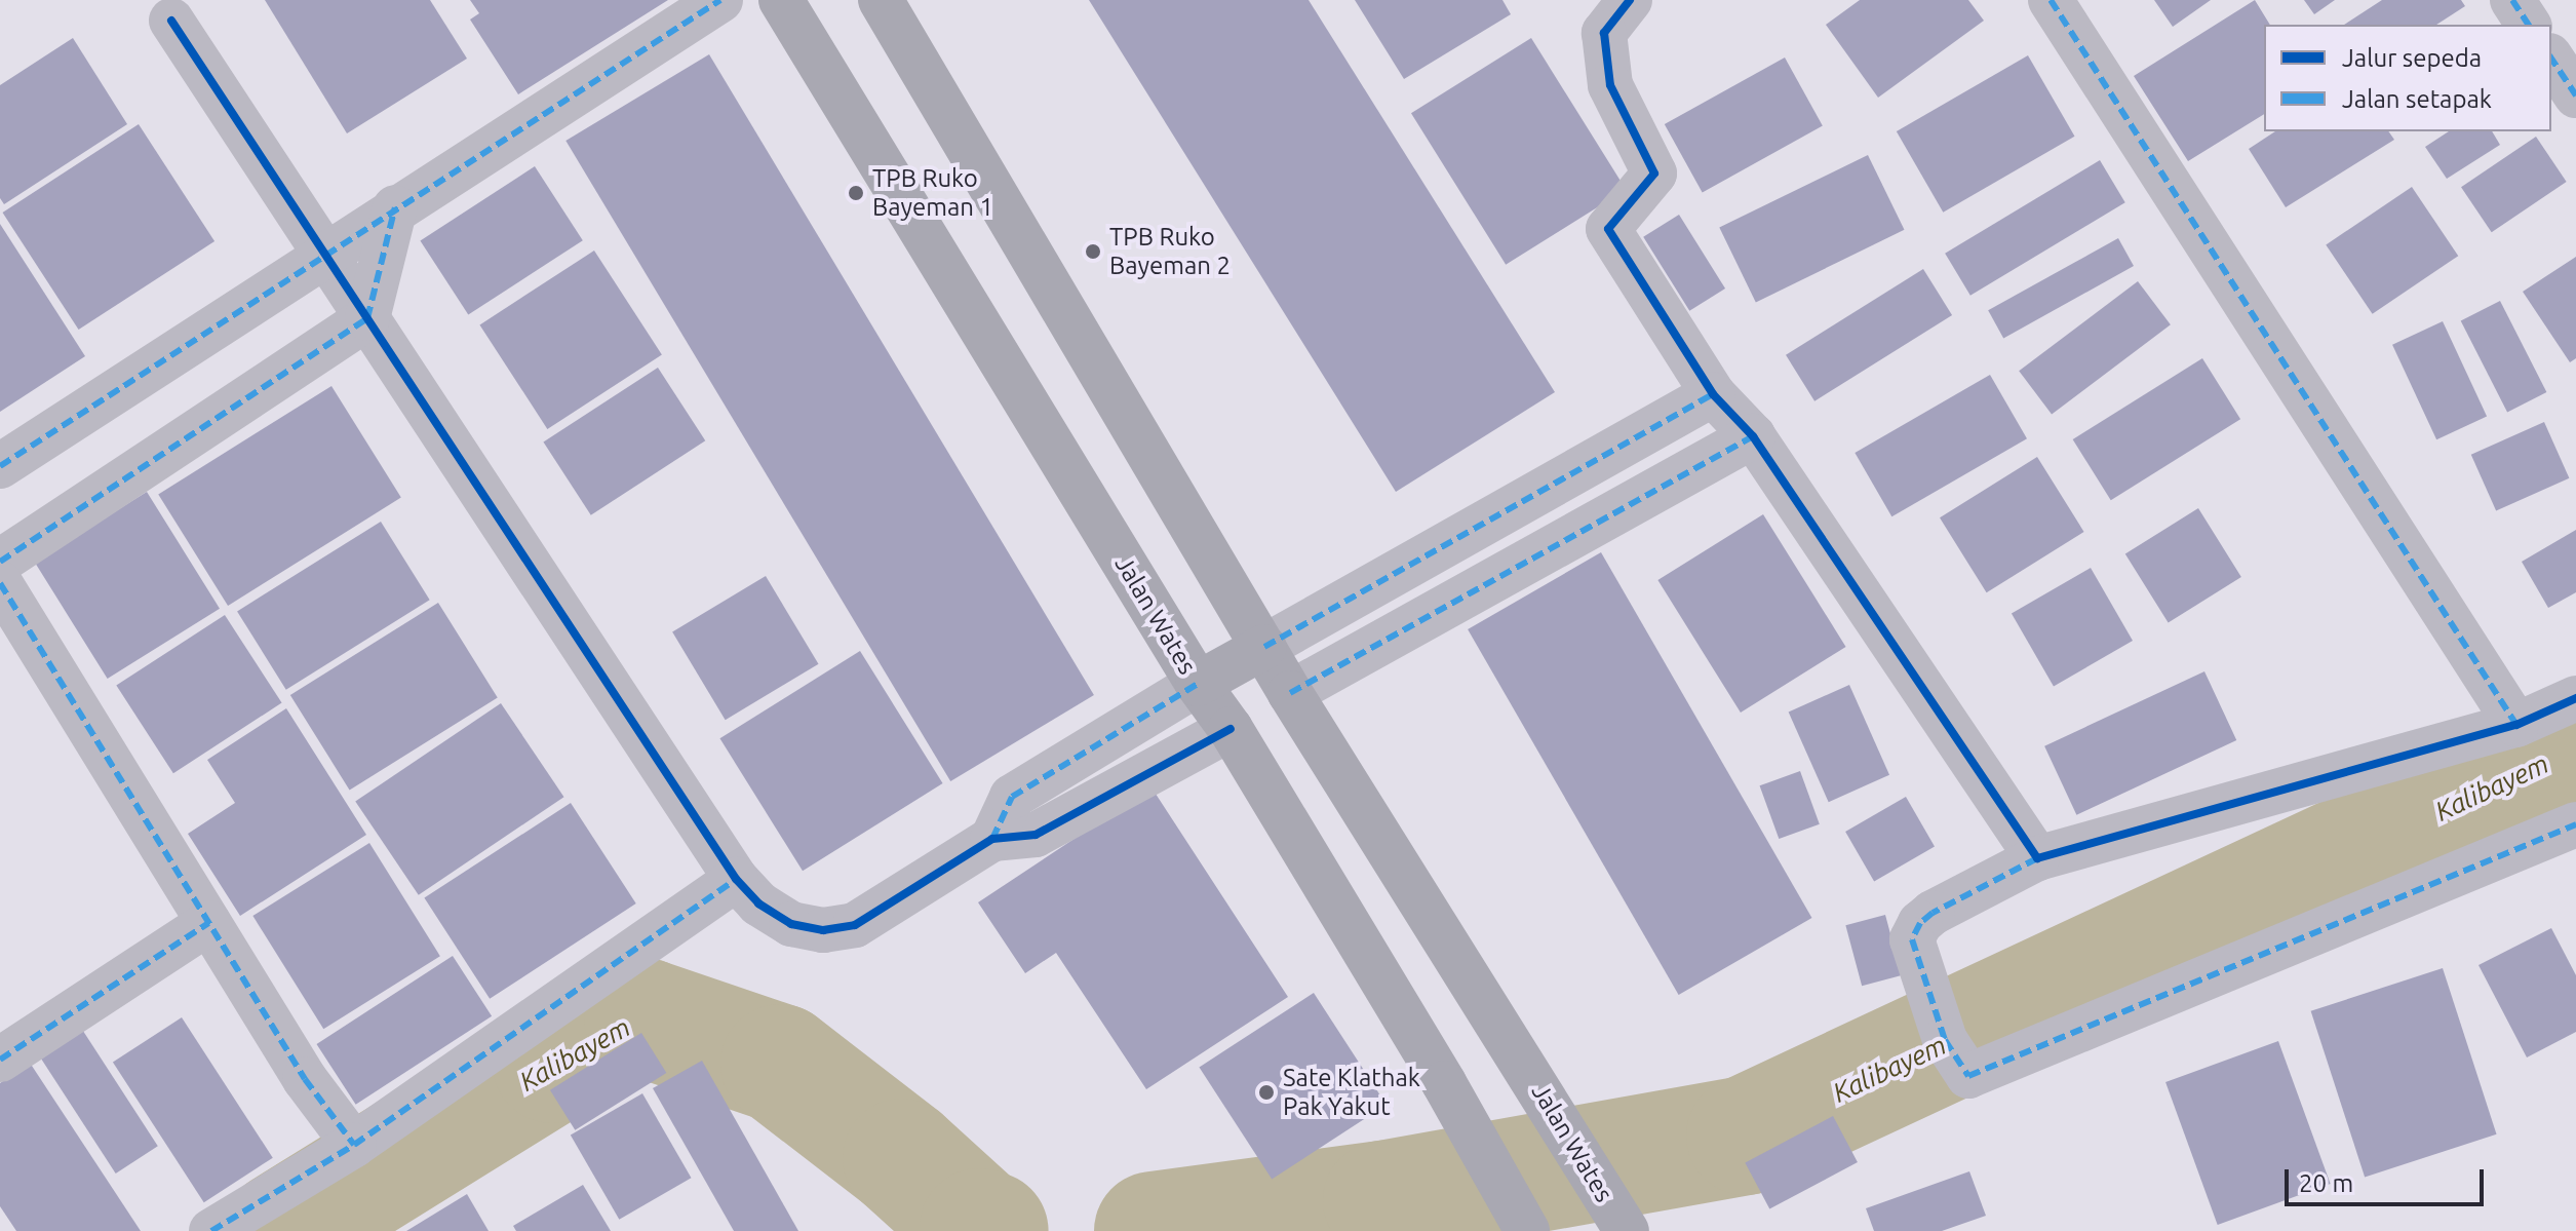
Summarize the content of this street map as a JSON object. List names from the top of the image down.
{
  "streets": {
    "main road": ["Jalan Wates"]
  },
  "water": ["Kalibayem"],
  "places": ["TPB Ruko Bayeman 1", "TPB Ruko Bayeman 2", "Sate Klathak Pak Yakut"],
  "legend": ["Jalur sepeda", "Jalan setapak"],
  "scale_bar": "20 m"
}
